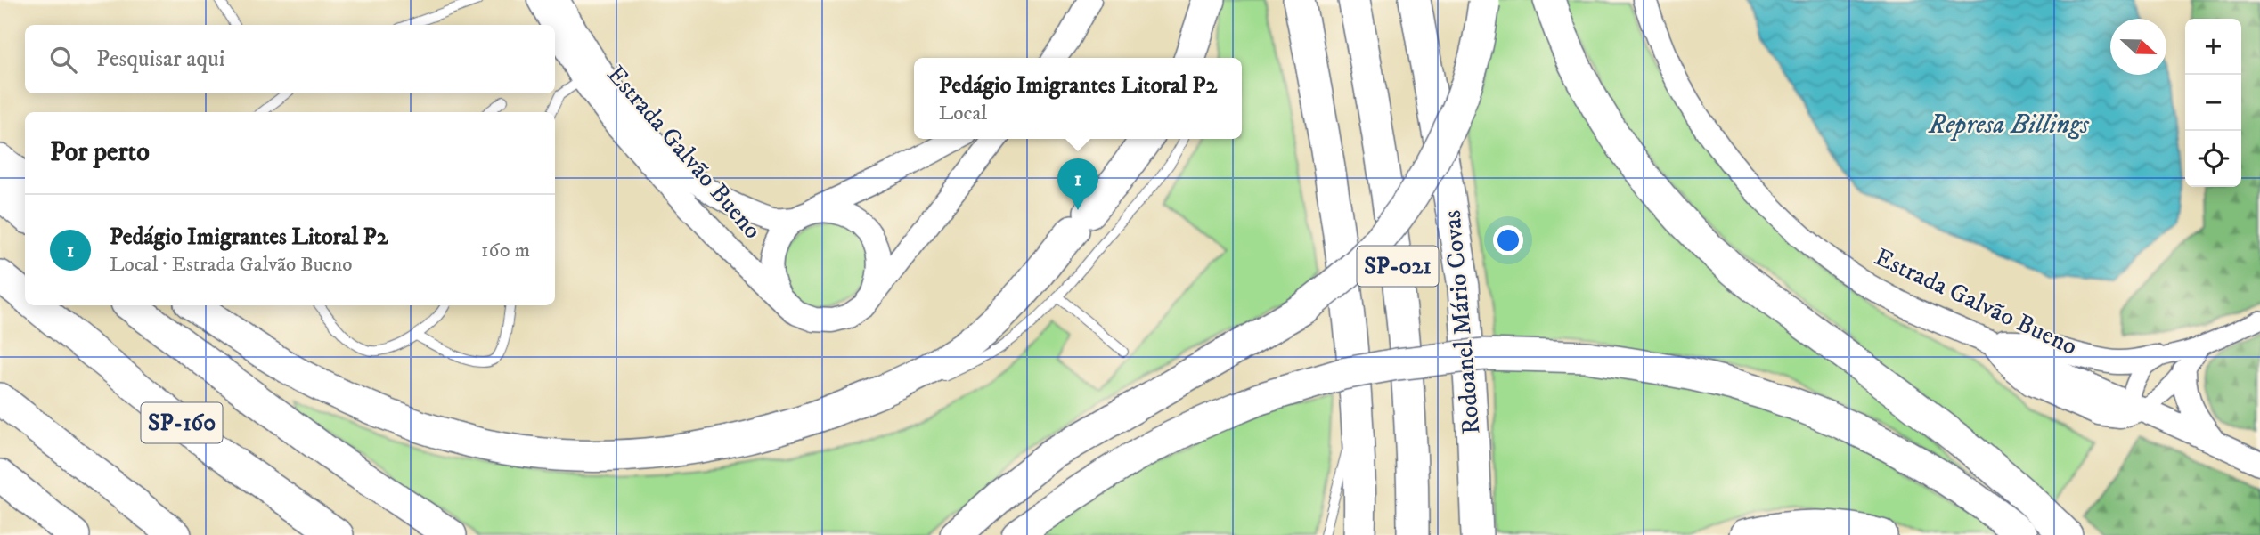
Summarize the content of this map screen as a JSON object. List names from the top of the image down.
{
  "streets": {
    "highway": ["SP-021", "Rodoanel Mário Covas", "SP-160"],
    "main road": ["Estrada Galvão Bueno"]
  },
  "water": ["Represa Billings"],
  "north": "right",
  "page": {
    "map_buttons": ["+", "−"],
    "search": "Pesquisar aqui",
    "popup": ["Pedágio Imigrantes Litoral P2", "Local"],
    "heading": "Por perto",
    "pins": "1",
    "list": [
      {
        "mark": "1",
        "name": "Pedágio Imigrantes Litoral P2",
        "note": "Local · Estrada Galvão Bueno",
        "value": "160 m"
      }
    ]
  }
}
